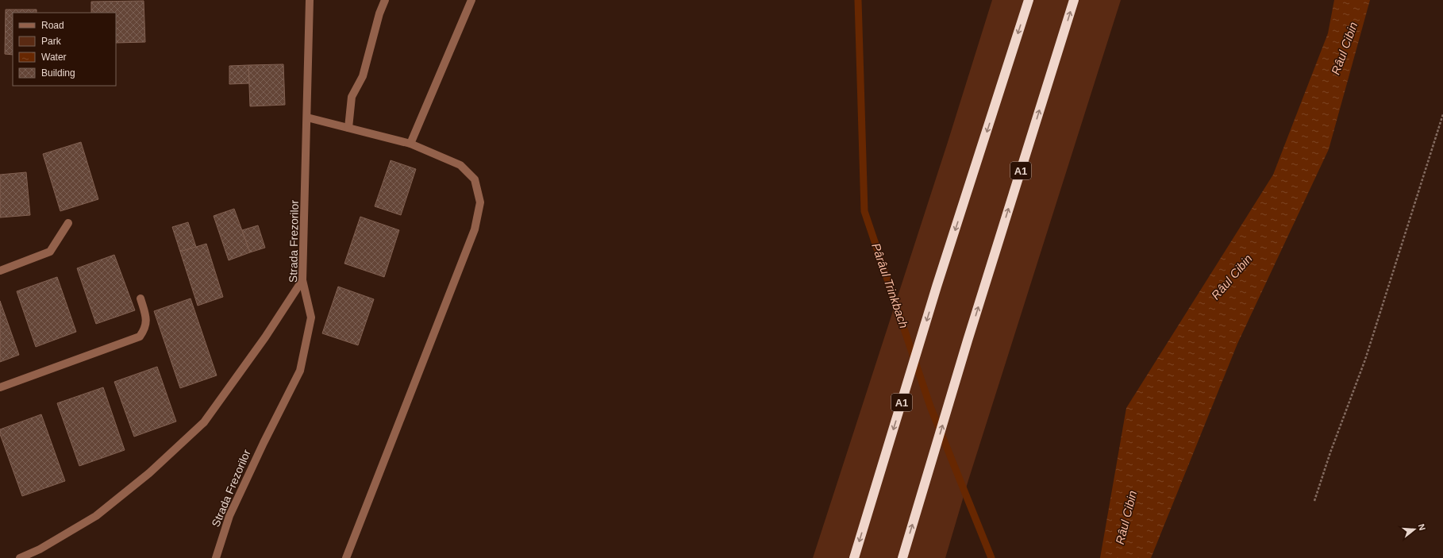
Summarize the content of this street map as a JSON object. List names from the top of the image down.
{
  "streets": {
    "highway": ["A1"],
    "street": ["Strada Frezorilor"]
  },
  "water": ["Râul Cibin", "Pârâul Trinkbach"],
  "legend": [
    "Road",
    "Park",
    "Water",
    "Building"
  ],
  "north": "right"
}
